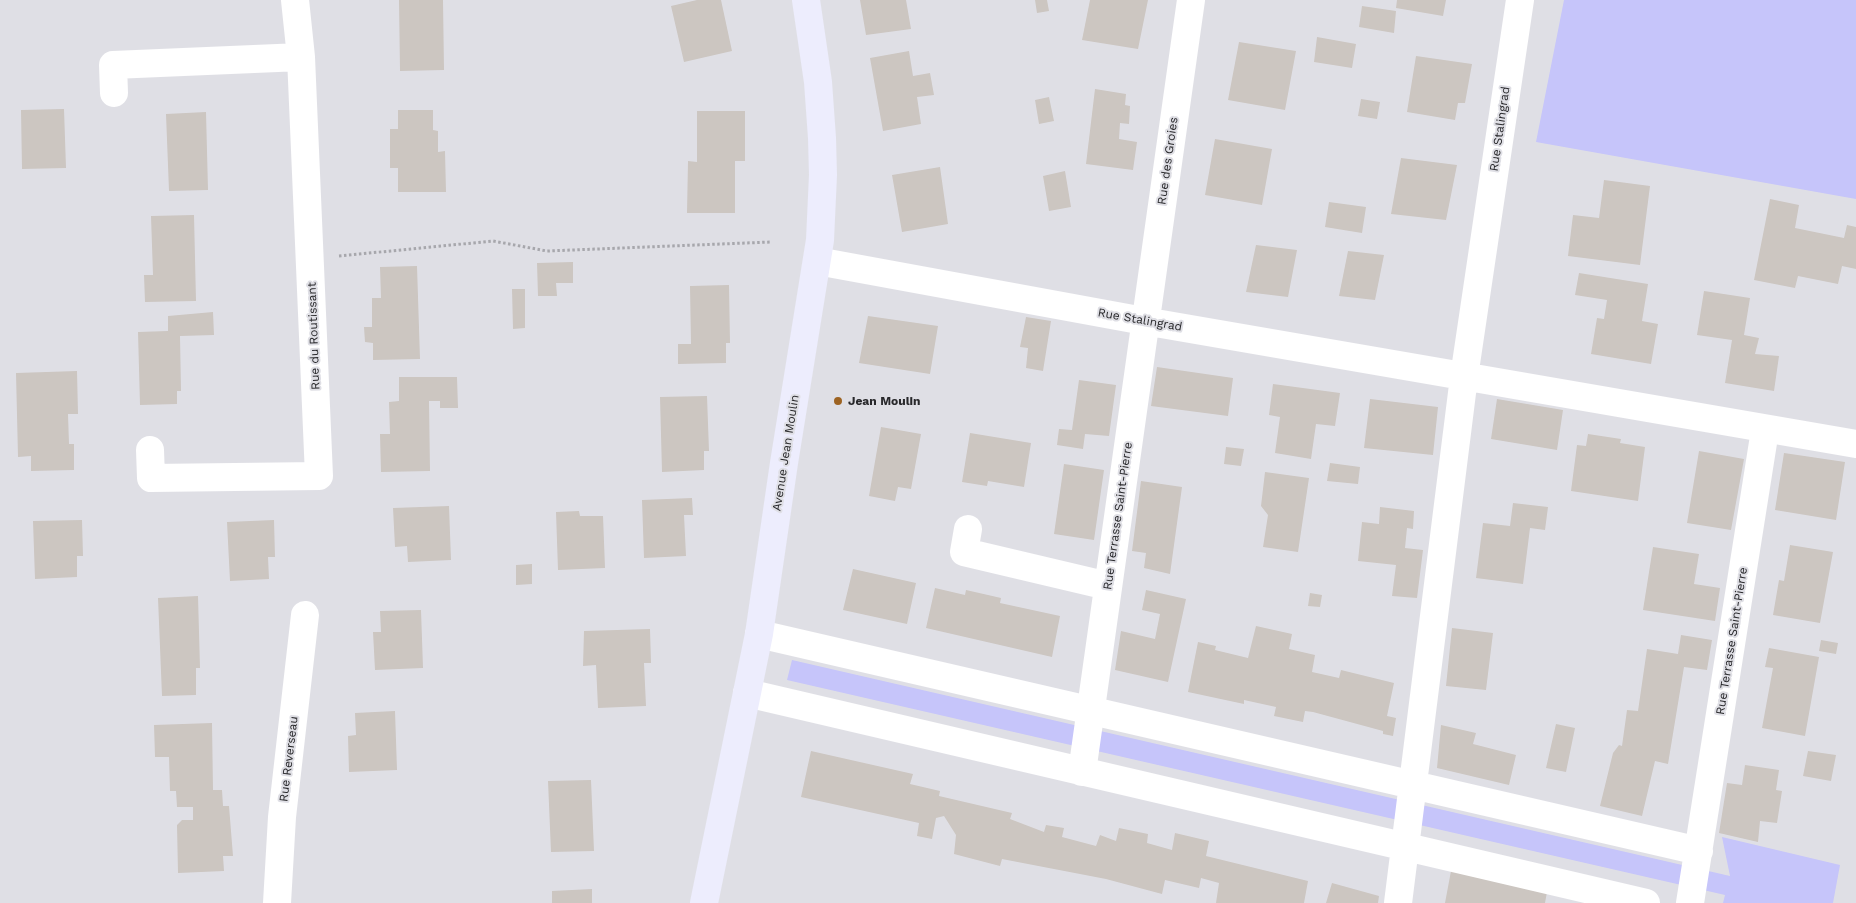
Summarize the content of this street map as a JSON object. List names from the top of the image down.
{
  "streets": {
    "main road": ["Avenue Jean Moulin"],
    "street": [
      "Rue Stalingrad",
      "Rue des Groies",
      "Rue du Routissant",
      "Rue Terrasse Saint-Pierre",
      "Rue Reverseau"
    ]
  },
  "crossings": [
    ["Rue Stalingrad", "Rue des Groies"],
    ["Rue Stalingrad", "Avenue Jean Moulin"],
    ["Rue Stalingrad", "Rue Terrasse Saint-Pierre"],
    ["Rue des Groies", "Rue Terrasse Saint-Pierre"]
  ],
  "places": ["Jean Moulin"]
}
